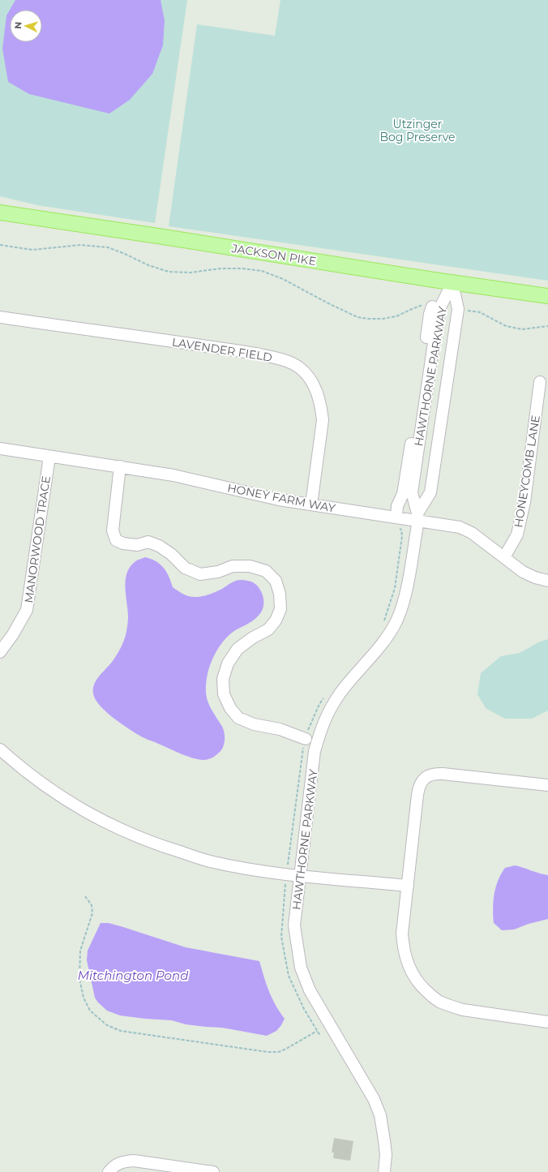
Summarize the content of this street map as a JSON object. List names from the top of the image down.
{
  "streets": {
    "main road": ["JACKSON PIKE"],
    "street": [
      "LAVENDER FIELD",
      "HAWTHORNE PARKWAY",
      "HONEYCOMB LANE",
      "HONEY FARM WAY",
      "MANORWOOD TRACE"
    ]
  },
  "crossings": [
    ["JACKSON PIKE", "HAWTHORNE PARKWAY"],
    ["LAVENDER FIELD", "HONEY FARM WAY"],
    ["HAWTHORNE PARKWAY", "HONEY FARM WAY"],
    ["HONEYCOMB LANE", "HONEY FARM WAY"],
    ["HONEY FARM WAY", "MANORWOOD TRACE"]
  ],
  "water": ["Mitchington Pond"],
  "parks": ["Utzinger Bog Preserve"],
  "north": "left"
}
